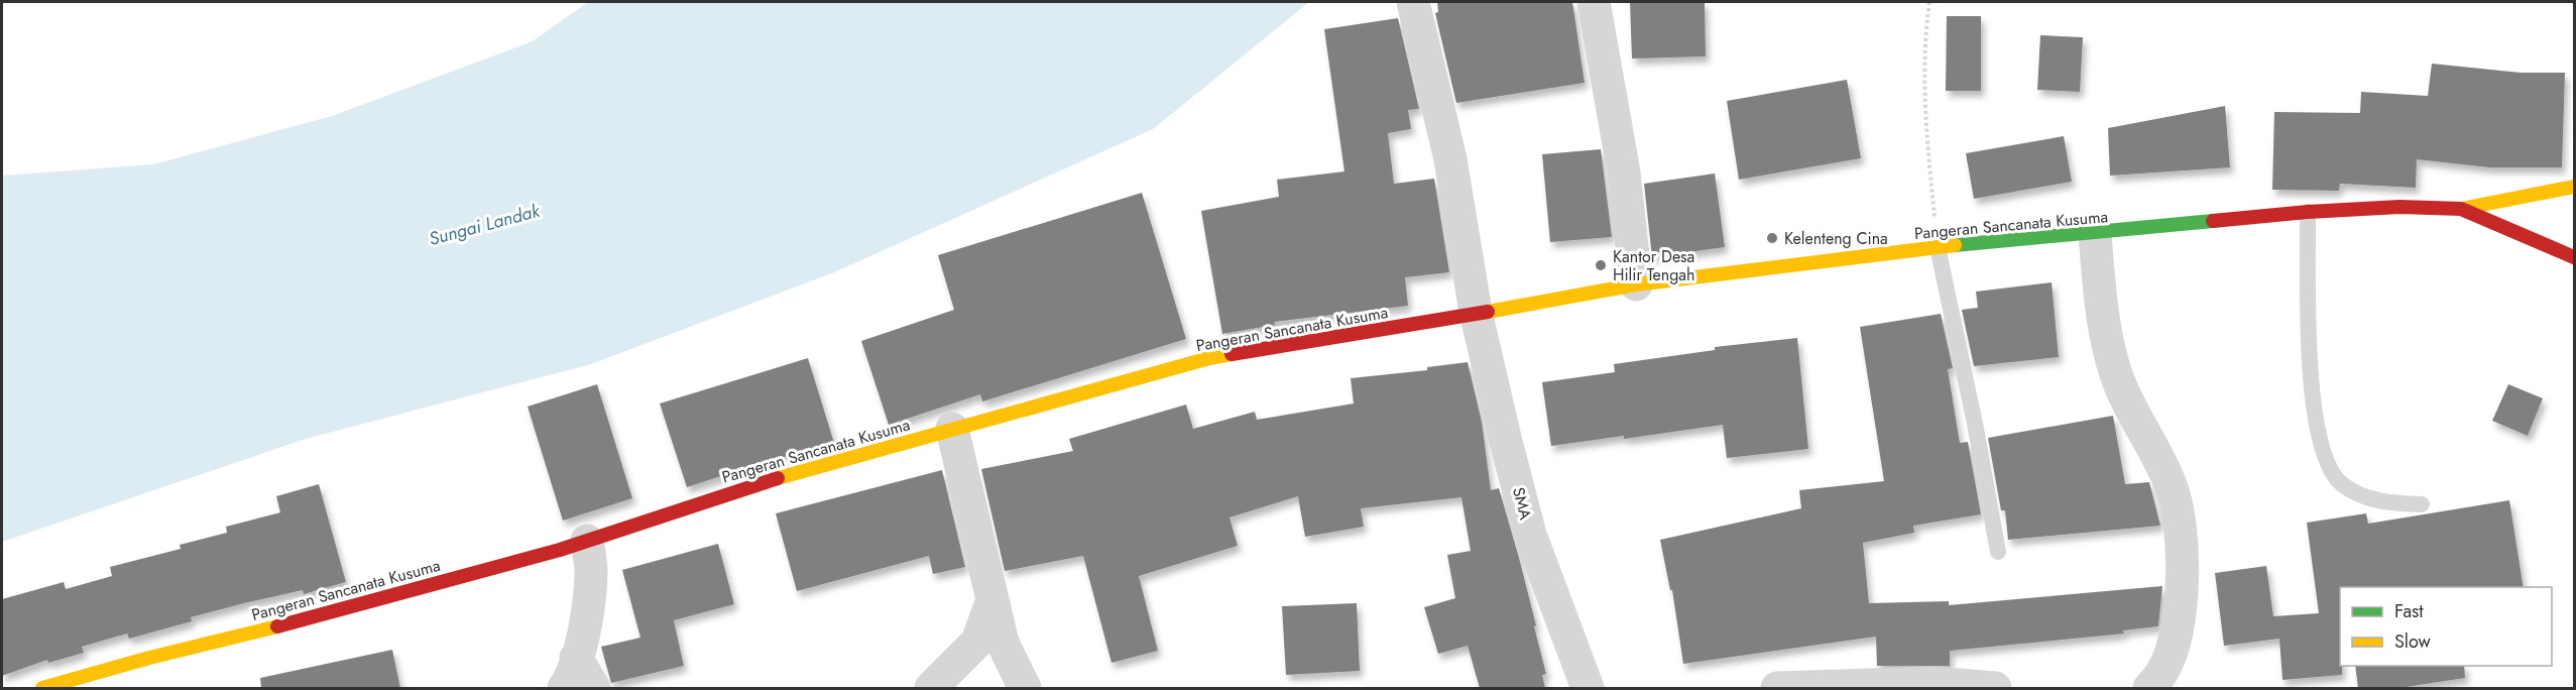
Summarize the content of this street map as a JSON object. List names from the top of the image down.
{
  "streets": {
    "street": ["Pangeran Sancanata Kusuma", "SMA"]
  },
  "crossings": [
    ["Pangeran Sancanata Kusuma", "SMA"]
  ],
  "water": ["Sungai Landak"],
  "places": ["Kelenteng Cina", "Kantor Desa Hilir Tengah"],
  "legend": ["Fast", "Slow"]
}
